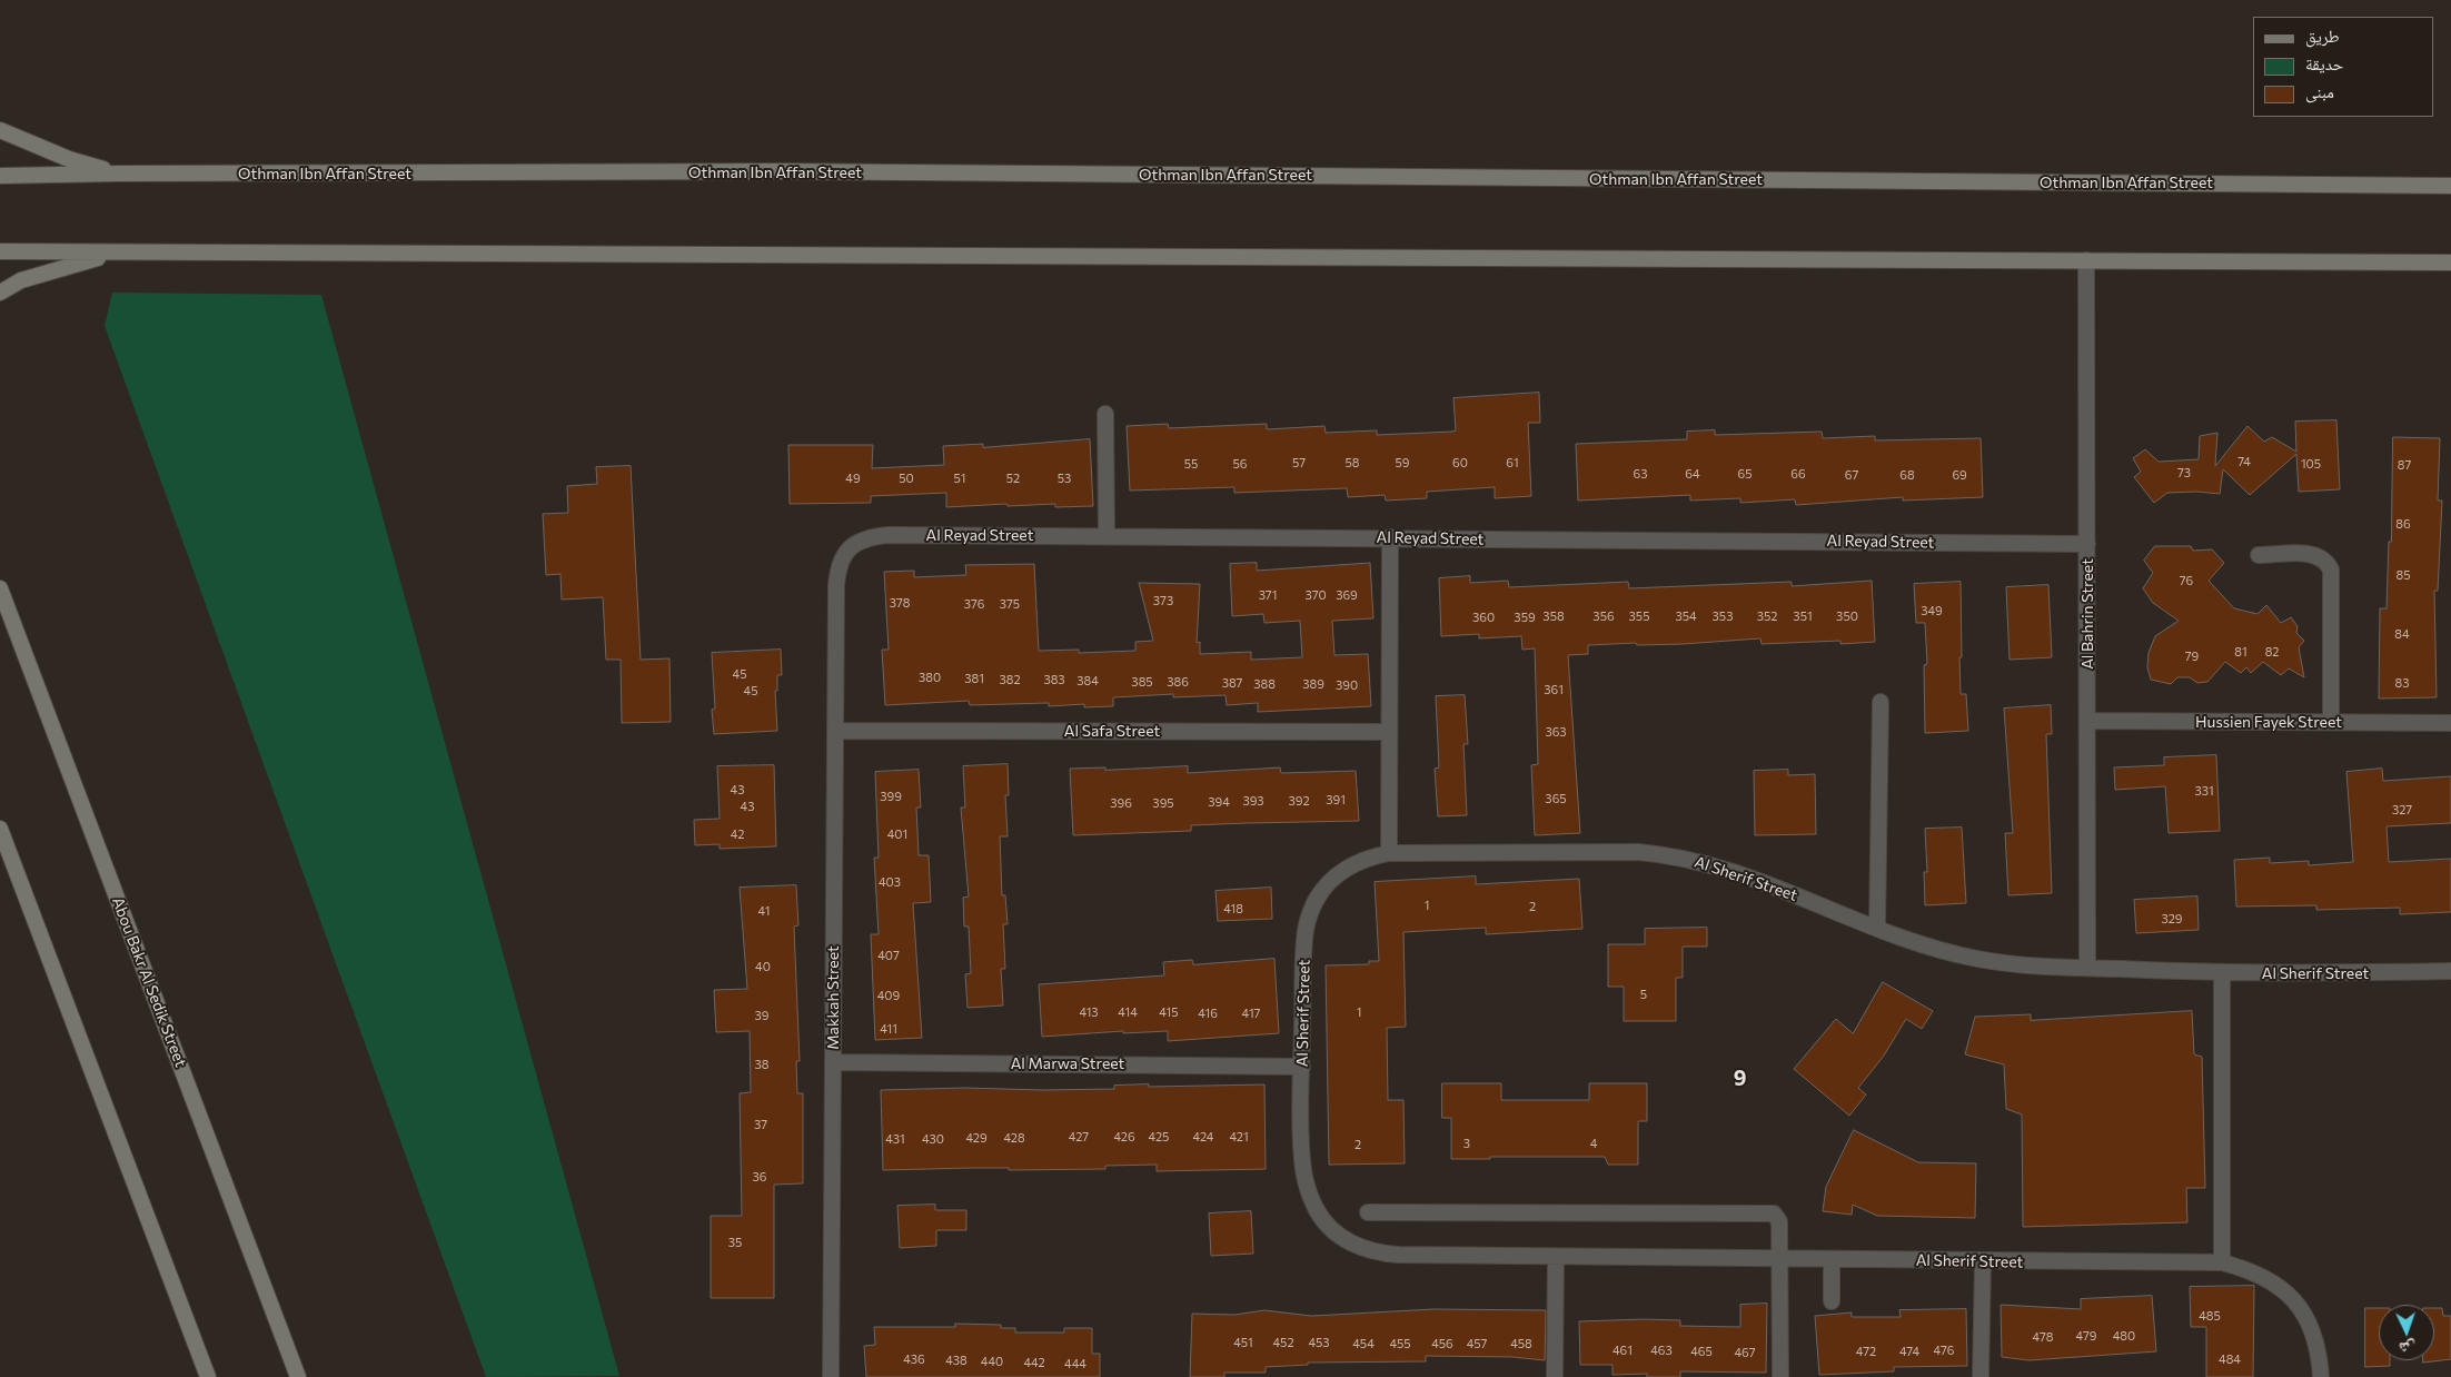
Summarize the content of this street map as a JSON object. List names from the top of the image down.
{
  "streets": {
    "main road": ["Othman Ibn Affan Street", "Abou Bakr Al Sedik Street"],
    "street": [
      "Al Reyad Street",
      "Al Bahrin Street",
      "Hussien Fayek Street",
      "Al Safa Street",
      "Al Sherif Street",
      "Makkah Street",
      "Al Marwa Street"
    ]
  },
  "crossings": [
    ["Al Reyad Street", "Al Bahrin Street"],
    ["Al Reyad Street", "Makkah Street"],
    ["Al Bahrin Street", "Hussien Fayek Street"],
    ["Al Bahrin Street", "Al Sherif Street"],
    ["Al Safa Street", "Makkah Street"],
    ["Al Sherif Street", "Al Marwa Street"],
    ["Makkah Street", "Al Marwa Street"]
  ],
  "districts": ["9"],
  "house_numbers": [
    "74",
    "57",
    "58",
    "59",
    "60",
    "61",
    "55",
    "56",
    "105",
    "87",
    "73",
    "63",
    "64",
    "65",
    "66",
    "67",
    "68",
    "69",
    "49",
    "50",
    "51",
    "52",
    "53",
    "86",
    "85",
    "76",
    "371",
    "370",
    "369",
    "373",
    "378",
    "376",
    "375",
    "349",
    "358",
    "356",
    "355",
    "354",
    "353",
    "352",
    "351",
    "350",
    "360",
    "359",
    "84",
    "81",
    "82",
    "79",
    "45",
    "380",
    "381",
    "382",
    "383",
    "384",
    "385",
    "386",
    "387",
    "83",
    "388",
    "389",
    "390",
    "361",
    "45",
    "363",
    "43",
    "331",
    "399",
    "365",
    "391",
    "393",
    "392",
    "394",
    "396",
    "395",
    "43",
    "327",
    "42",
    "401",
    "403",
    "1",
    "2",
    "418",
    "41",
    "329",
    "407",
    "40",
    "5",
    "409",
    "413",
    "414",
    "415",
    "1",
    "416",
    "417",
    "39",
    "411",
    "38",
    "37",
    "427",
    "426",
    "425",
    "424",
    "421",
    "429",
    "428",
    "431",
    "430",
    "3",
    "4",
    "2",
    "36",
    "35",
    "485",
    "479",
    "480",
    "478",
    "451",
    "452",
    "453",
    "454",
    "455",
    "456",
    "457",
    "458",
    "461",
    "463",
    "476",
    "465",
    "472",
    "474",
    "467",
    "436",
    "484",
    "438",
    "440",
    "442",
    "444"
  ],
  "legend": ["طريق", "حديقة", "مبنى"],
  "north": "bottom"
}
